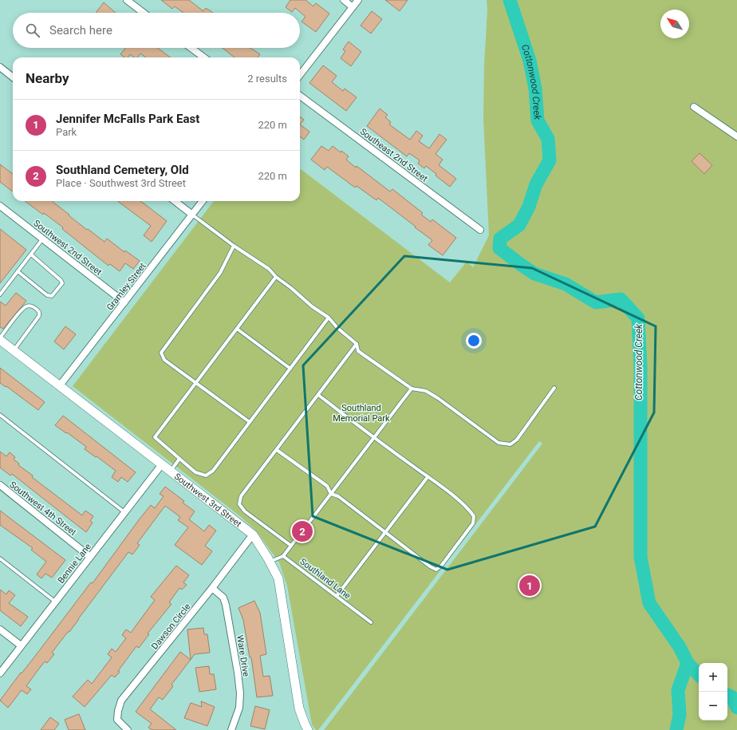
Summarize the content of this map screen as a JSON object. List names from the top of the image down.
{
  "streets": {
    "street": [
      "Southeast 2nd Street",
      "Southwest 2nd Street",
      "Gramley Street",
      "Southwest 3rd Street",
      "Southwest 4th Street",
      "Bennie Lane",
      "Dawson Circle",
      "Ware Drive"
    ],
    "lane": ["Southland Lane"]
  },
  "crossings": [
    ["Southwest 2nd Street", "Gramley Street"],
    ["Gramley Street", "Southwest 3rd Street"],
    ["Southwest 3rd Street", "Bennie Lane"],
    ["Southwest 3rd Street", "Dawson Circle"],
    ["Southwest 4th Street", "Bennie Lane"],
    ["Dawson Circle", "Ware Drive"]
  ],
  "water": ["Cottonwood Creek"],
  "parks": ["Southland Memorial Park"],
  "north": "top left",
  "page": {
    "search": "Search here",
    "heading": ["Nearby", "2 results"],
    "list": [
      {
        "mark": "1",
        "name": "Jennifer McFalls Park East",
        "note": "Park",
        "value": "220 m"
      },
      {
        "mark": "2",
        "name": "Southland Cemetery, Old",
        "note": "Place · Southwest 3rd Street",
        "value": "220 m"
      }
    ],
    "pins": ["2", "1"],
    "map_buttons": ["+", "−"]
  }
}
